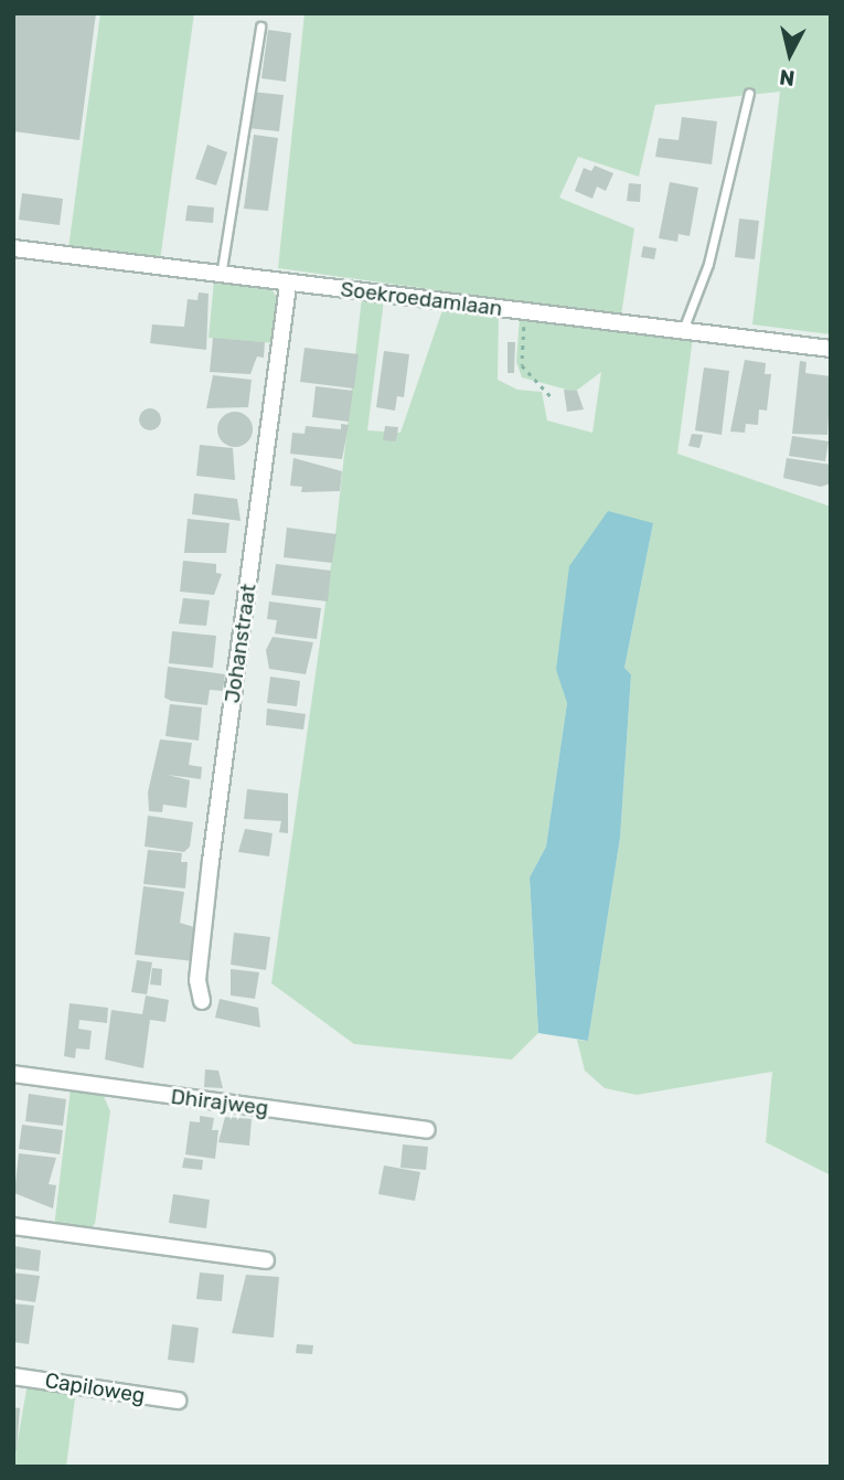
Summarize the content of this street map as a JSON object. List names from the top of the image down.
{
  "streets": {
    "street": [
      "Soekroedamlaan",
      "Johanstraat",
      "Dhirajweg",
      "Capiloweg"
    ]
  },
  "crossings": [
    ["Soekroedamlaan", "Johanstraat"]
  ],
  "north": "bottom"
}
